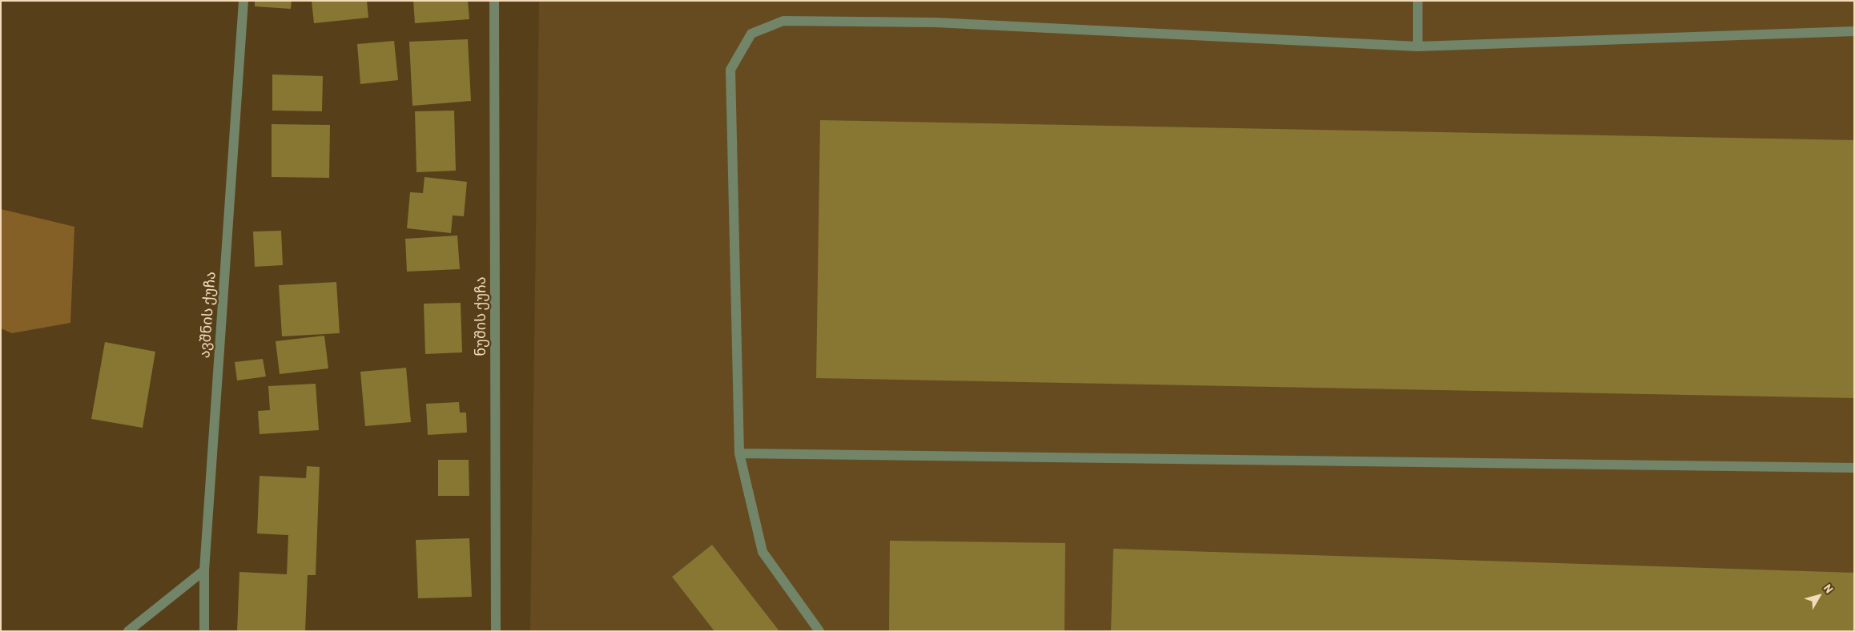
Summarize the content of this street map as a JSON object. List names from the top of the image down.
{
  "streets": {
    "street": ["ავშნის ქუჩა", "ნუშის ქუჩა"]
  },
  "north": "top right"
}
